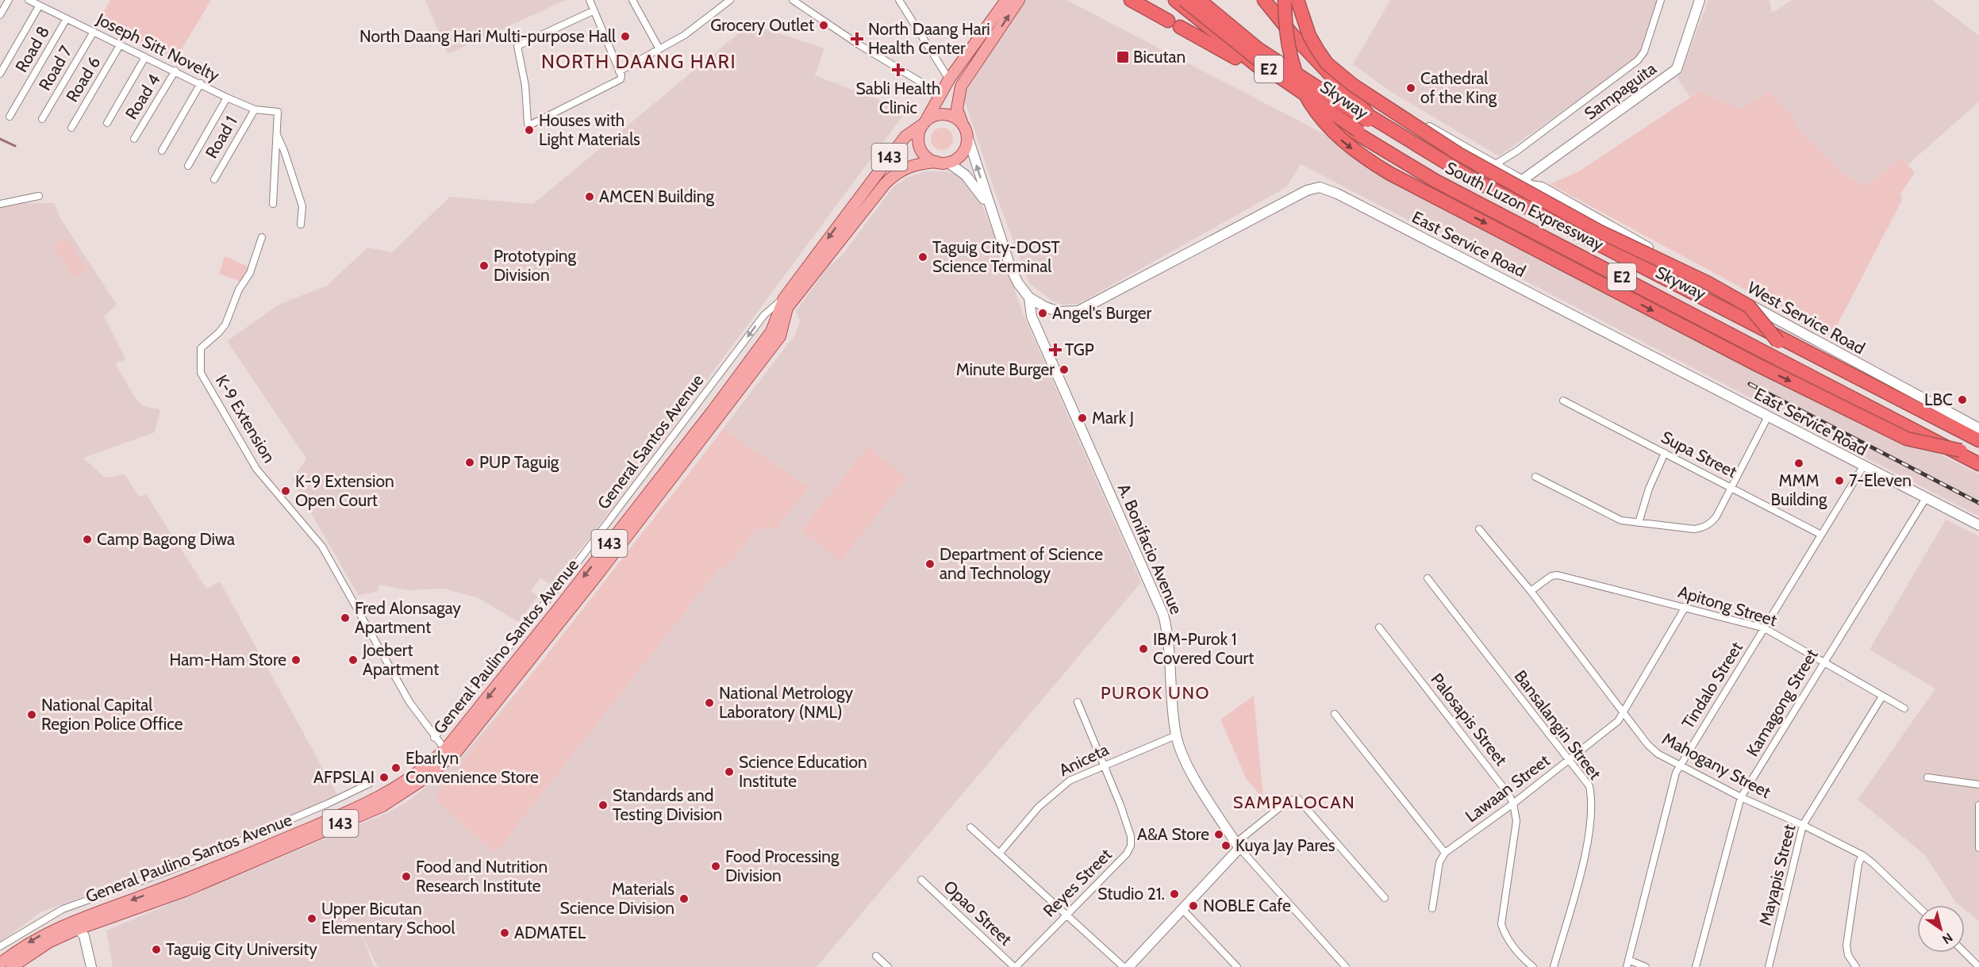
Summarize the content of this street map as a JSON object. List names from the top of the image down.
{
  "streets": {
    "highway": ["E2", "Skyway", "South Luzon Expressway"],
    "main road": [
      "Sampaguita",
      "143",
      "East Service Road",
      "West Service Road",
      "A. Bonifacio Avenue",
      "General Paulino Santos Avenue"
    ],
    "street": [
      "Joseph Sitt Novelty",
      "Road 8",
      "Road 7",
      "Road 6",
      "Road 4",
      "Road 1",
      "K-9 Extension",
      "General Santos Avenue",
      "Supa Street",
      "Apitong Street",
      "Tindalo Street",
      "Kamagong Street",
      "Palosapis Street",
      "Bansalangin Street",
      "Aniceta",
      "Mahogany Street",
      "Lawaan Street",
      "Mayapis Street",
      "Reyes Street",
      "Opao Street"
    ]
  },
  "crossings": [
    ["Joseph Sitt Novelty", "Road 8"],
    ["Joseph Sitt Novelty", "Road 7"],
    ["Joseph Sitt Novelty", "Road 6"],
    ["Joseph Sitt Novelty", "Road 4"],
    ["Joseph Sitt Novelty", "Road 1"],
    ["Sampaguita", "West Service Road"],
    ["143", "East Service Road"],
    ["143", "General Paulino Santos Avenue"],
    ["East Service Road", "A. Bonifacio Avenue"],
    ["East Service Road", "General Paulino Santos Avenue"],
    ["East Service Road", "Tindalo Street"],
    ["East Service Road", "Kamagong Street"],
    ["K-9 Extension", "General Santos Avenue"],
    ["K-9 Extension", "General Paulino Santos Avenue"],
    ["General Santos Avenue", "General Paulino Santos Avenue"],
    ["Supa Street", "Tindalo Street"],
    ["A. Bonifacio Avenue", "Aniceta"],
    ["Apitong Street", "Tindalo Street"],
    ["Apitong Street", "Kamagong Street"],
    ["Apitong Street", "Mahogany Street"],
    ["Apitong Street", "Lawaan Street"],
    ["Apitong Street", "Mayapis Street"],
    ["Tindalo Street", "Mahogany Street"],
    ["Kamagong Street", "Mahogany Street"],
    ["Palosapis Street", "Lawaan Street"],
    ["Bansalangin Street", "Lawaan Street"],
    ["Aniceta", "Reyes Street"],
    ["Mahogany Street", "Lawaan Street"],
    ["Mahogany Street", "Mayapis Street"],
    ["Reyes Street", "Opao Street"]
  ],
  "one_way": ["General Santos Avenue"],
  "districts": ["NORTH DAANG HARI", "PUROK UNO", "SAMPALOCAN"],
  "places": {
    "other": [
      "Grocery Outlet",
      "North Daang Hari Multi-purpose Hall",
      "Cathedral of the King",
      "Houses with Light Materials",
      "AMCEN Building",
      "Taguig City-DOST Science Terminal",
      "Prototyping Division",
      "Angel's Burger",
      "Minute Burger",
      "LBC",
      "Mark J",
      "PUP Taguig",
      "MMM Building",
      "7-Eleven",
      "K-9 Extension Open Court",
      "Camp Bagong Diwa",
      "Department of Science and Technology",
      "Fred Alonsagay Apartment",
      "IBM-Purok 1 Covered Court",
      "Ham-Ham Store",
      "Joebert Apartment",
      "National Metrology Laboratory (NML)",
      "National Capital Region Police Office",
      "Ebarlyn Convenience Store",
      "Science Education Institute",
      "AFPSLAI",
      "Standards and Testing Division",
      "A&A Store",
      "Kuya Jay Pares",
      "Food Processing Division",
      "Food and Nutrition Research Institute",
      "Studio 21.",
      "Materials Science Division",
      "NOBLE Cafe",
      "Upper Bicutan Elementary School",
      "ADMATEL",
      "Taguig City University"
    ],
    "health": ["North Daang Hari Health Center", "Sabli Health Clinic", "TGP"],
    "transit": ["Bicutan"]
  },
  "north": "bottom right"
}
